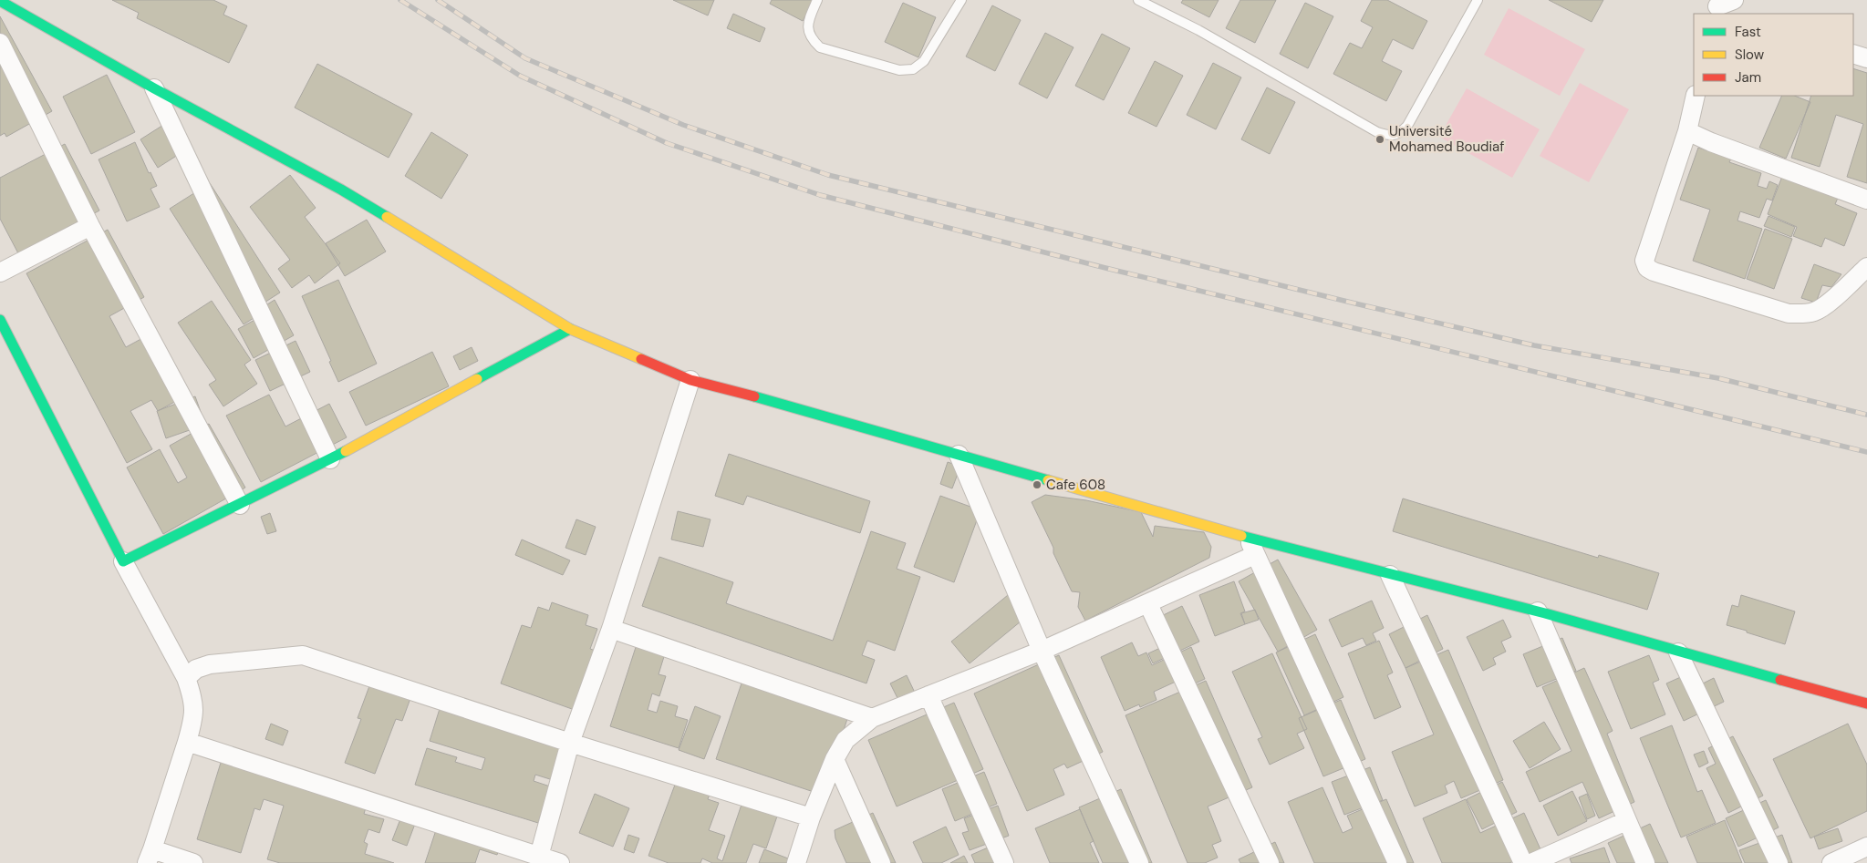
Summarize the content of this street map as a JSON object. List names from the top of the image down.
{
  "places": ["Université Mohamed Boudiaf", "Cafe 608"],
  "legend": ["Fast", "Slow", "Jam"]
}
